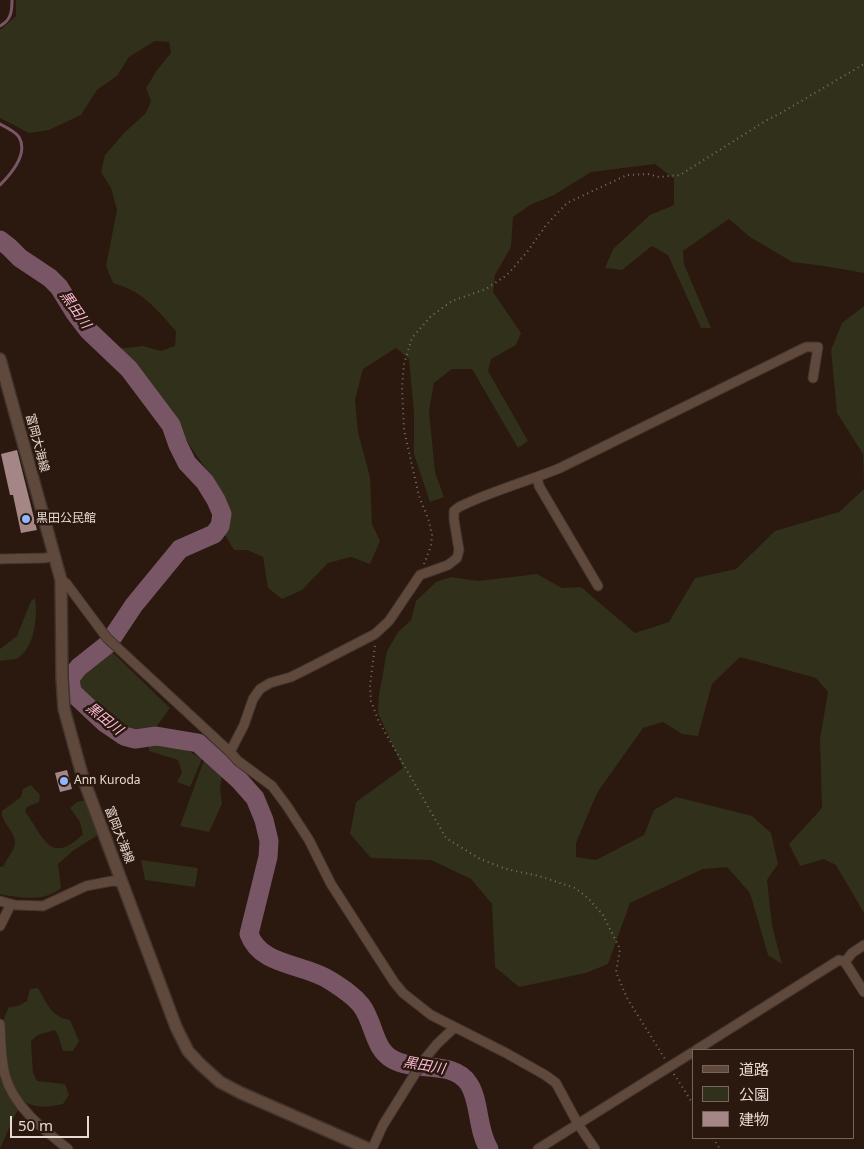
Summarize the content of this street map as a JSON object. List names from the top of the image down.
{
  "streets": {
    "main road": ["富岡大海線"]
  },
  "water": ["黒田川"],
  "places": ["黒田公民館", "Ann Kuroda"],
  "legend": ["道路", "公園", "建物"],
  "scale_bar": "50 m"
}
